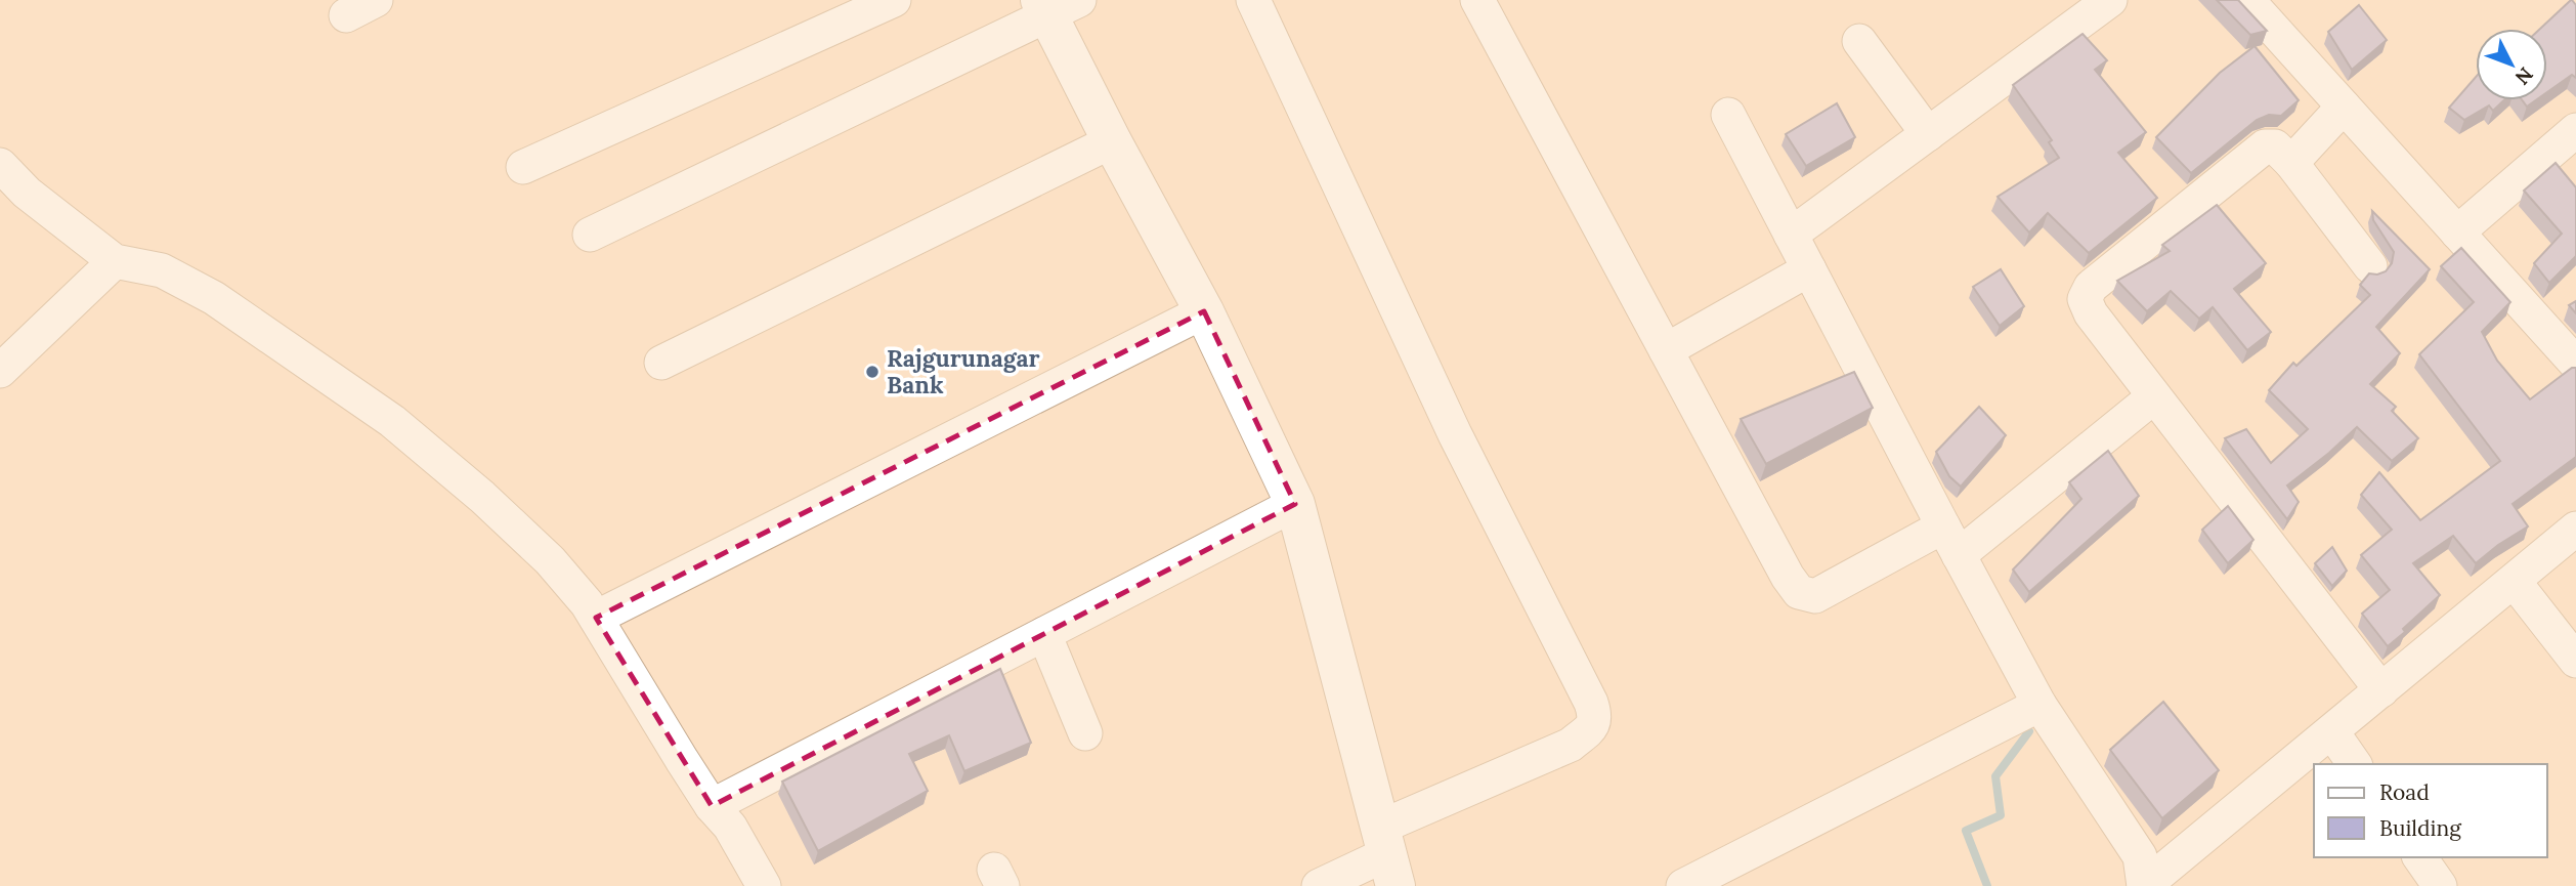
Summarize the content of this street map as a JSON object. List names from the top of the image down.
{
  "places": ["Rajgurunagar Bank"],
  "legend": ["Road", "Building"],
  "north": "bottom right"
}
